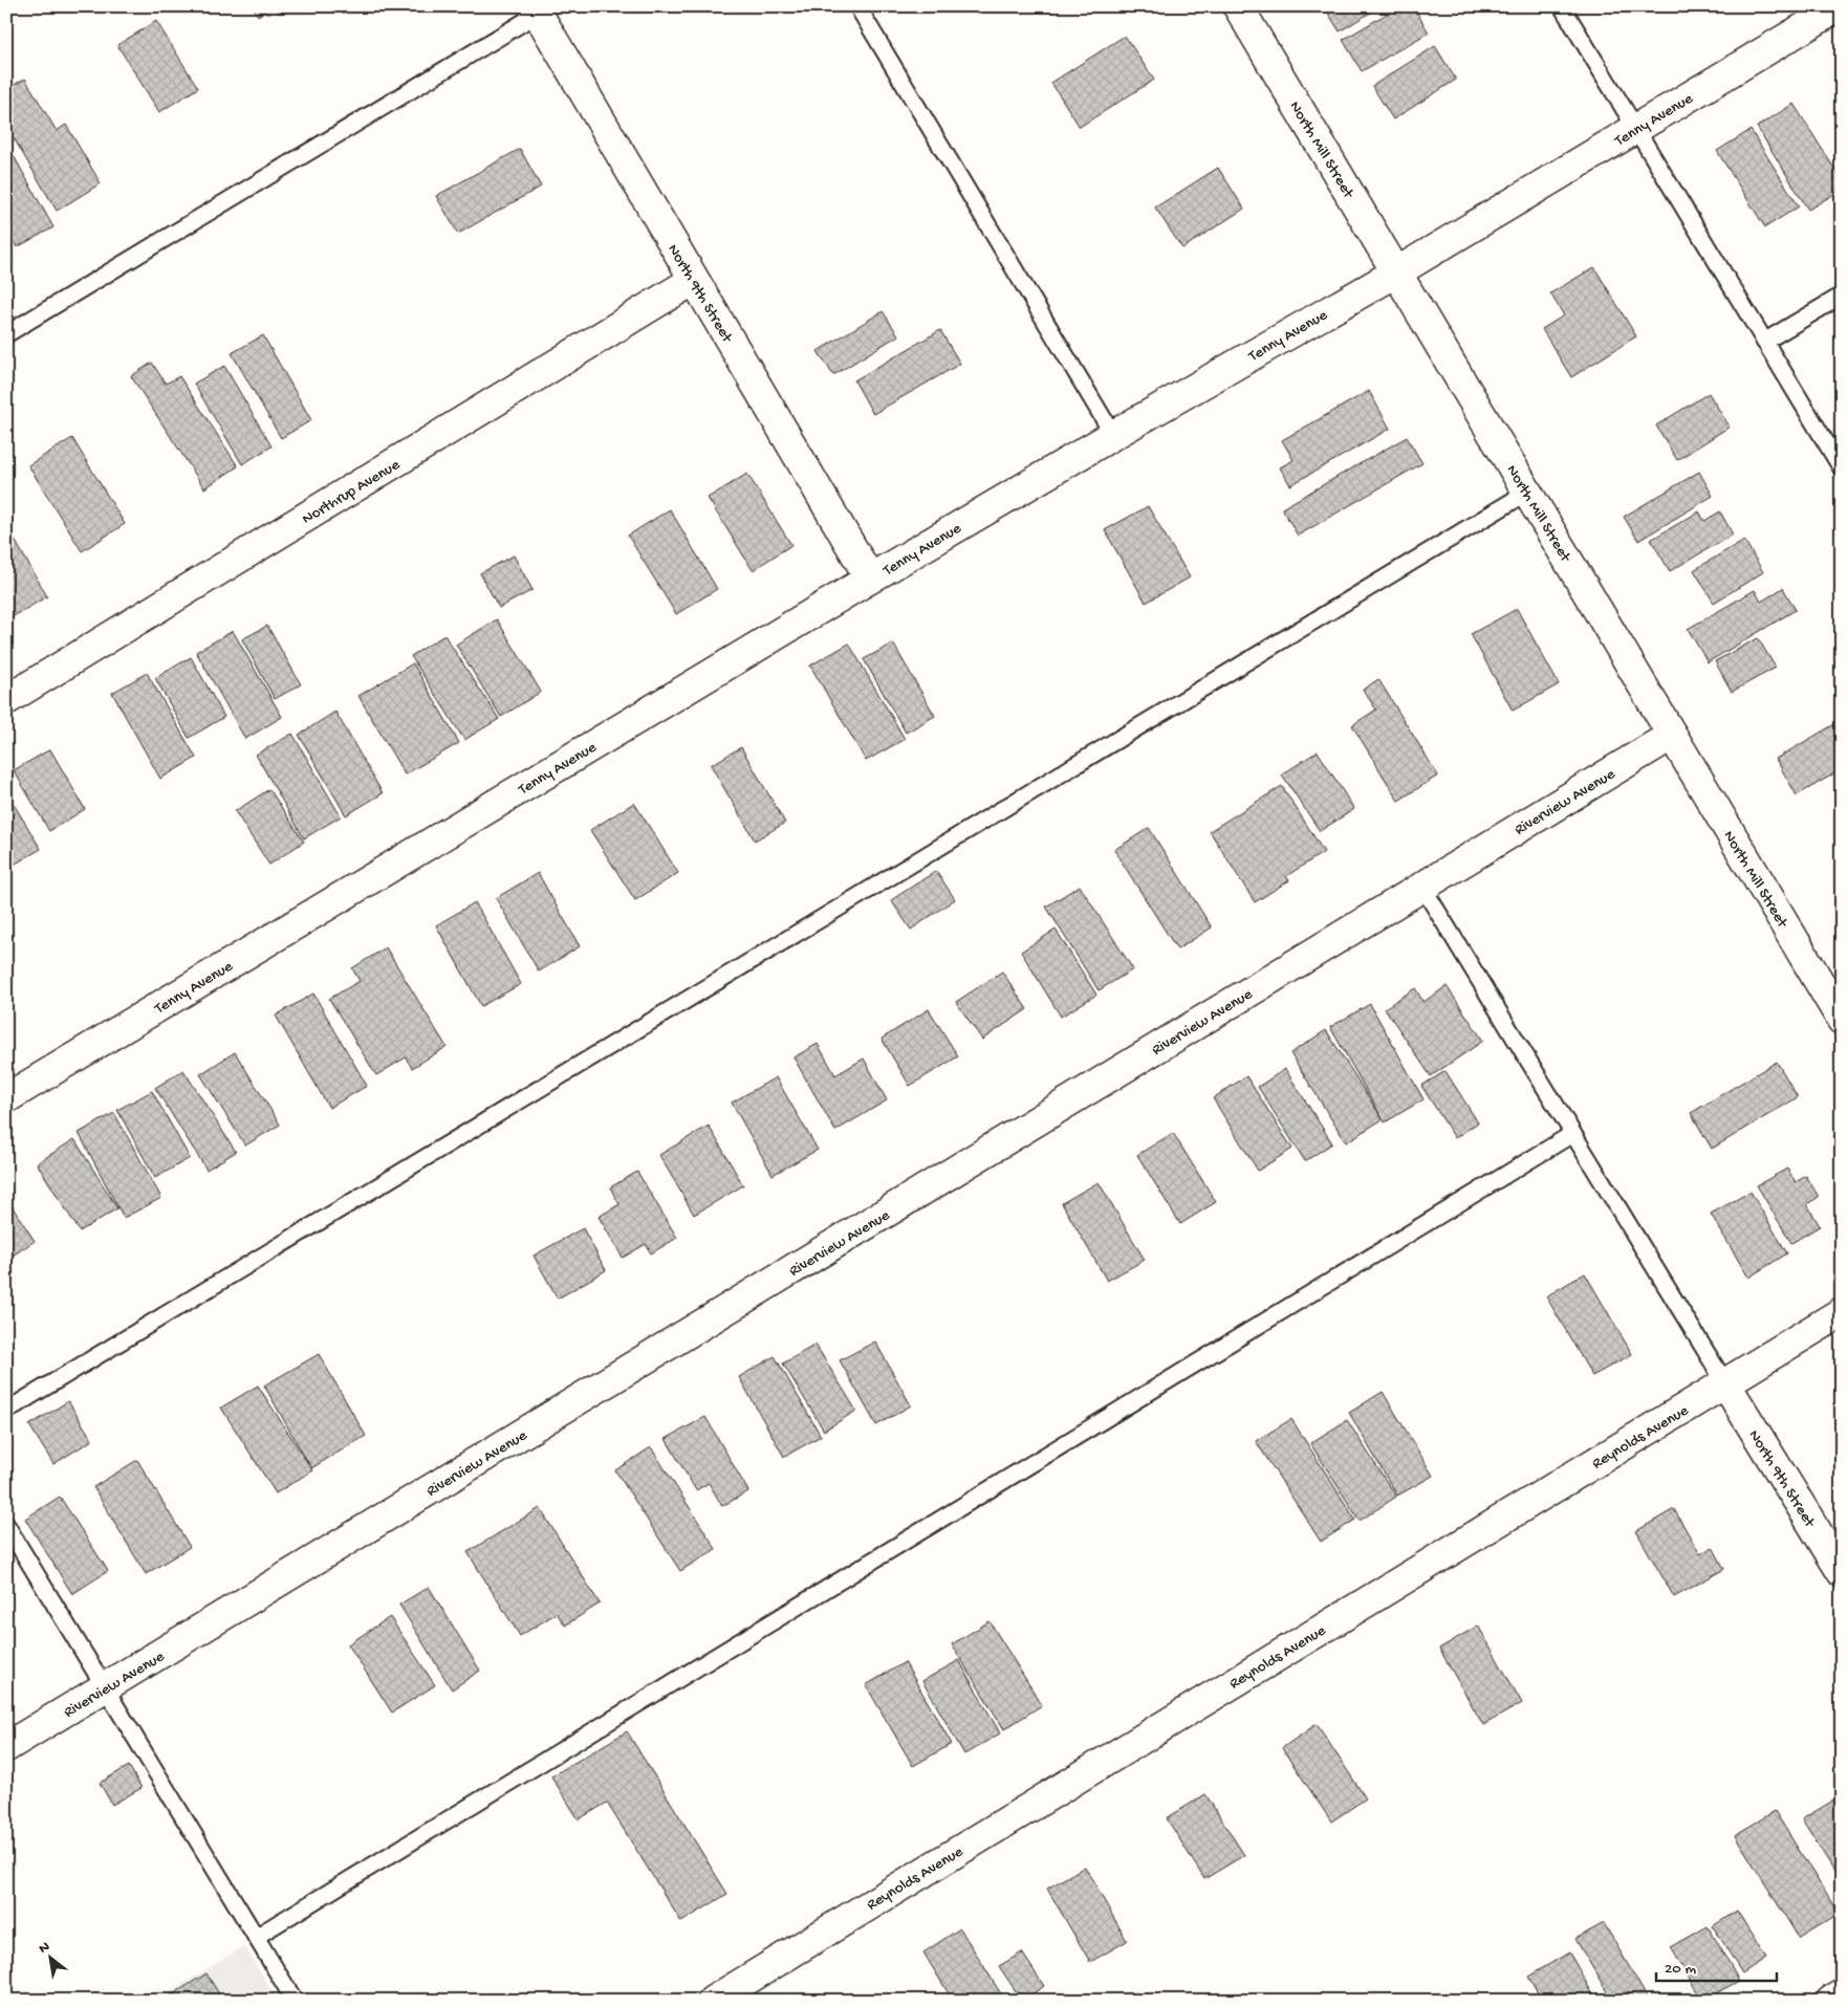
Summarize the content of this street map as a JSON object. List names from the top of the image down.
{
  "streets": {
    "street": [
      "Tenny Avenue",
      "North Mill Street",
      "North 9th Street",
      "Northrup Avenue",
      "Riverview Avenue",
      "Reynolds Avenue"
    ]
  },
  "crossings": [
    ["Tenny Avenue", "North Mill Street"],
    ["Tenny Avenue", "North 9th Street"],
    ["North Mill Street", "Riverview Avenue"],
    ["North 9th Street", "Northrup Avenue"],
    ["North 9th Street", "Reynolds Avenue"]
  ],
  "scale_bar": "20 m",
  "north": "top left"
}
